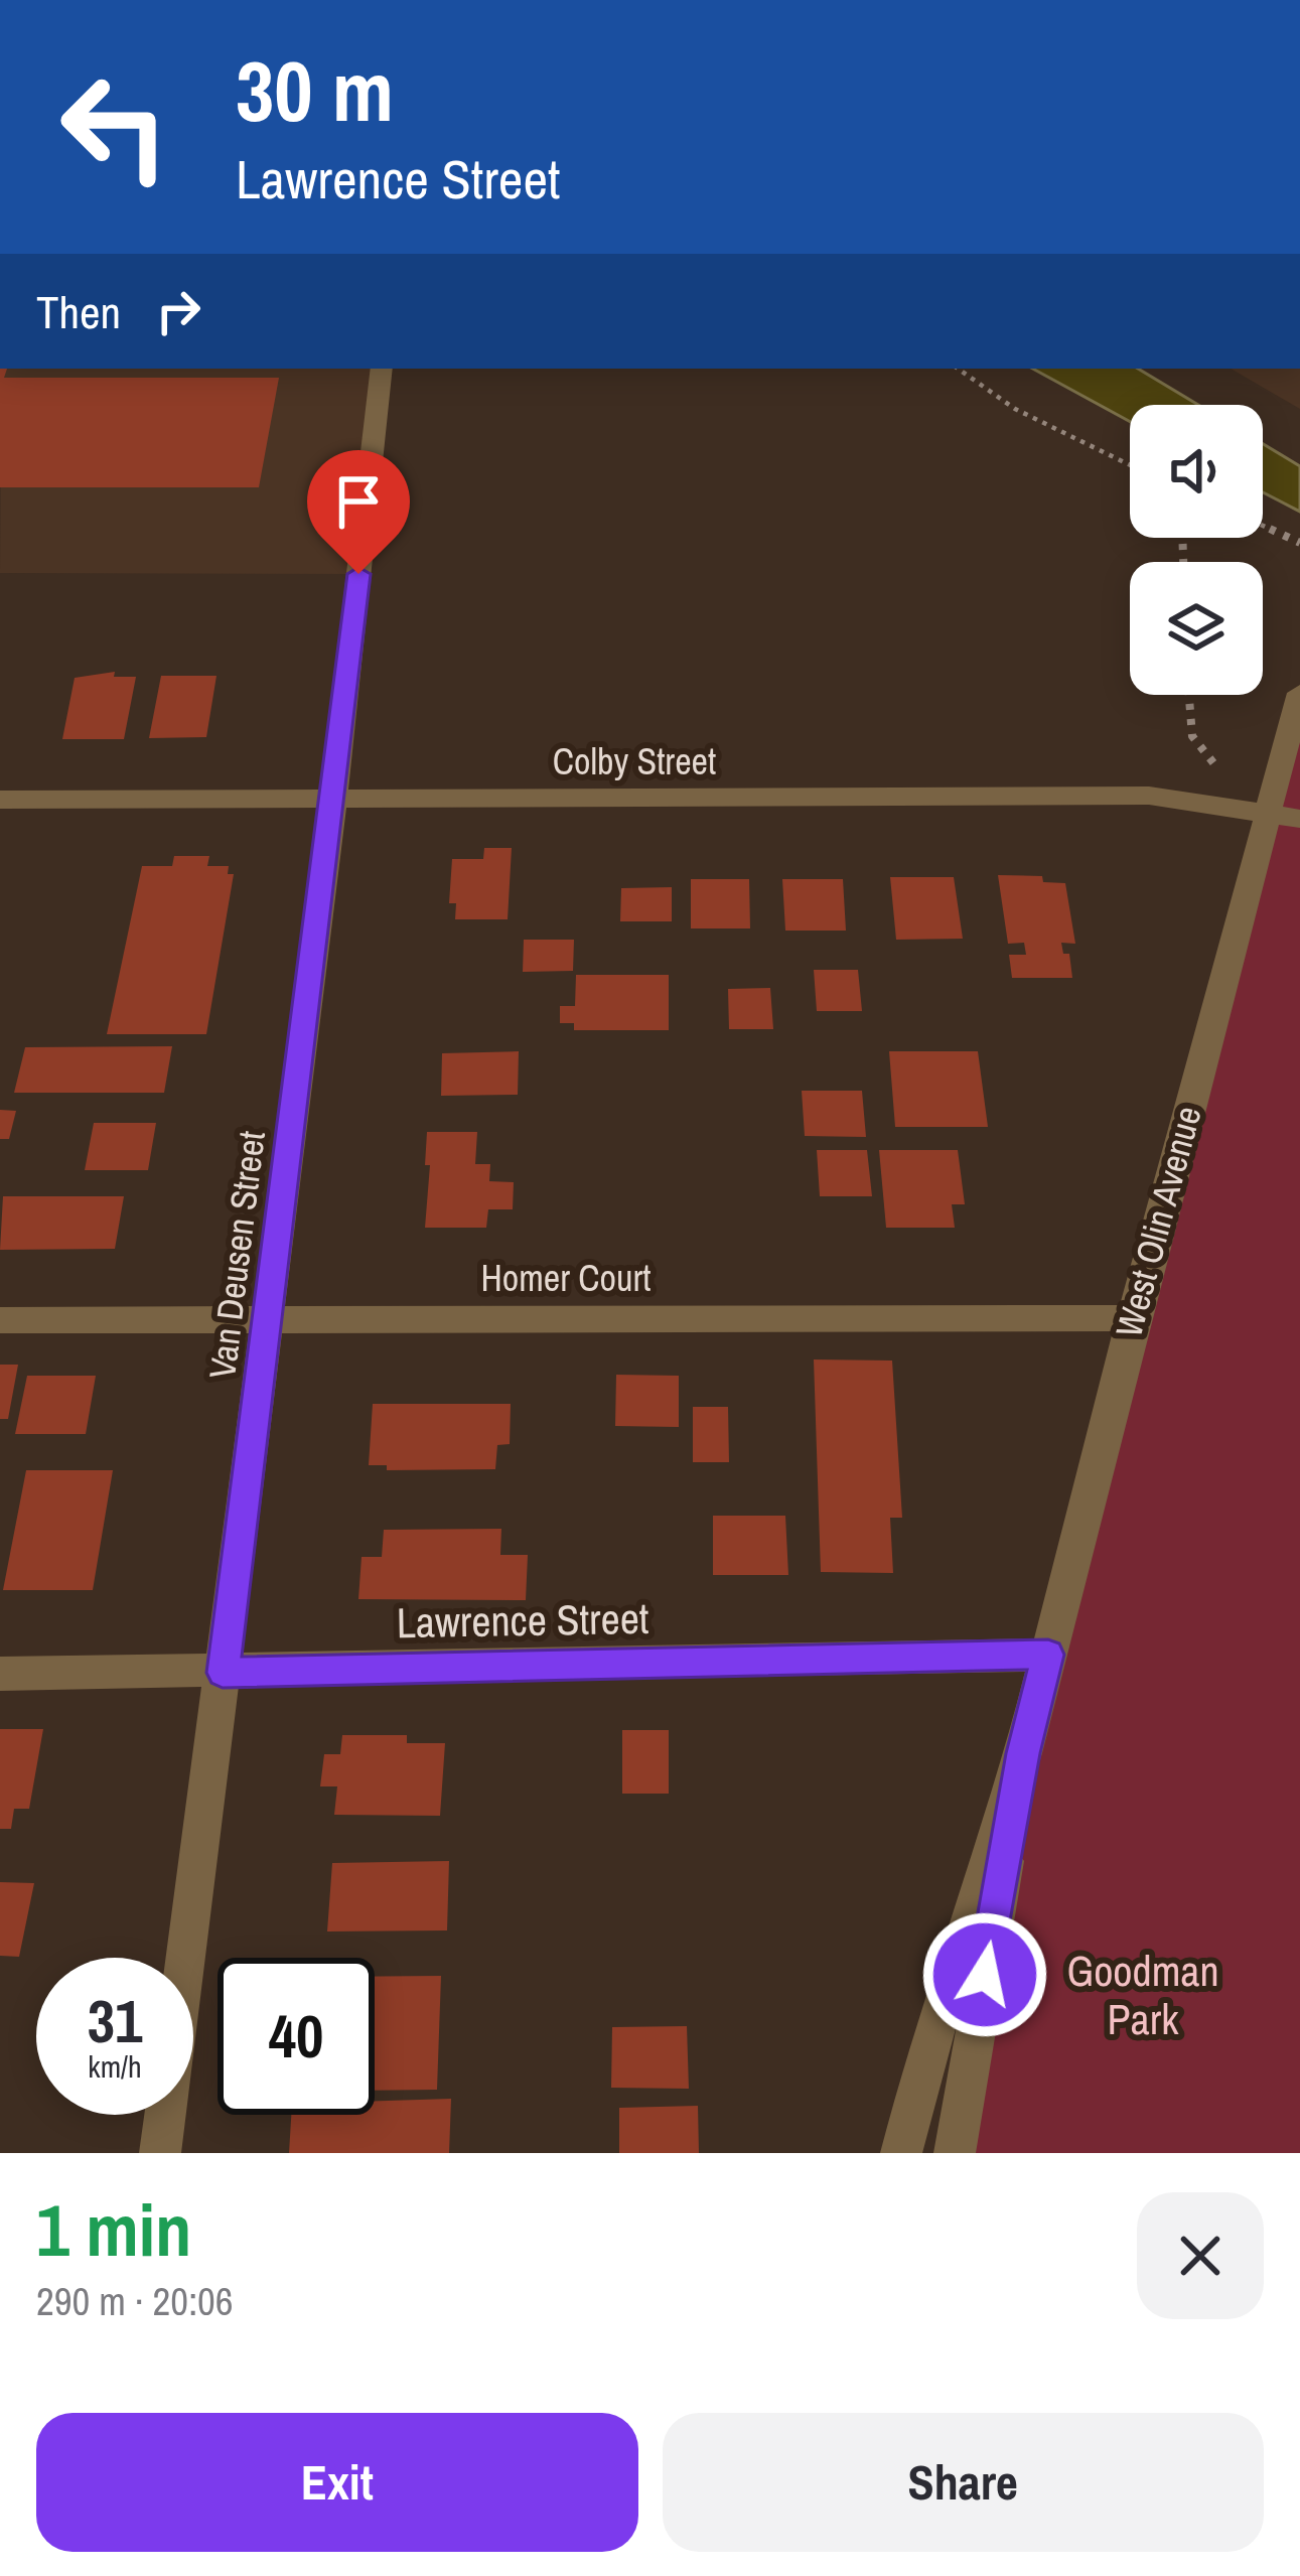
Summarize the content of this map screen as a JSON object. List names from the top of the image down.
{
  "streets": {
    "street": [
      "Colby Street",
      "West Olin Avenue",
      "Van Deusen Street",
      "Homer Court",
      "Lawrence Street"
    ]
  },
  "crossings": [
    ["Colby Street", "West Olin Avenue"],
    ["Colby Street", "Van Deusen Street"],
    ["West Olin Avenue", "Homer Court"],
    ["West Olin Avenue", "Lawrence Street"],
    ["Van Deusen Street", "Homer Court"],
    ["Van Deusen Street", "Lawrence Street"]
  ],
  "parks": ["Goodman Park"],
  "page": {
    "turn": ["30 m", "Lawrence Street"],
    "then": "Then",
    "speed": "31 km/h",
    "limit": "40",
    "heading": ["1 min", "290 m · 20:06"],
    "buttons": ["Exit", "Share"]
  }
}
